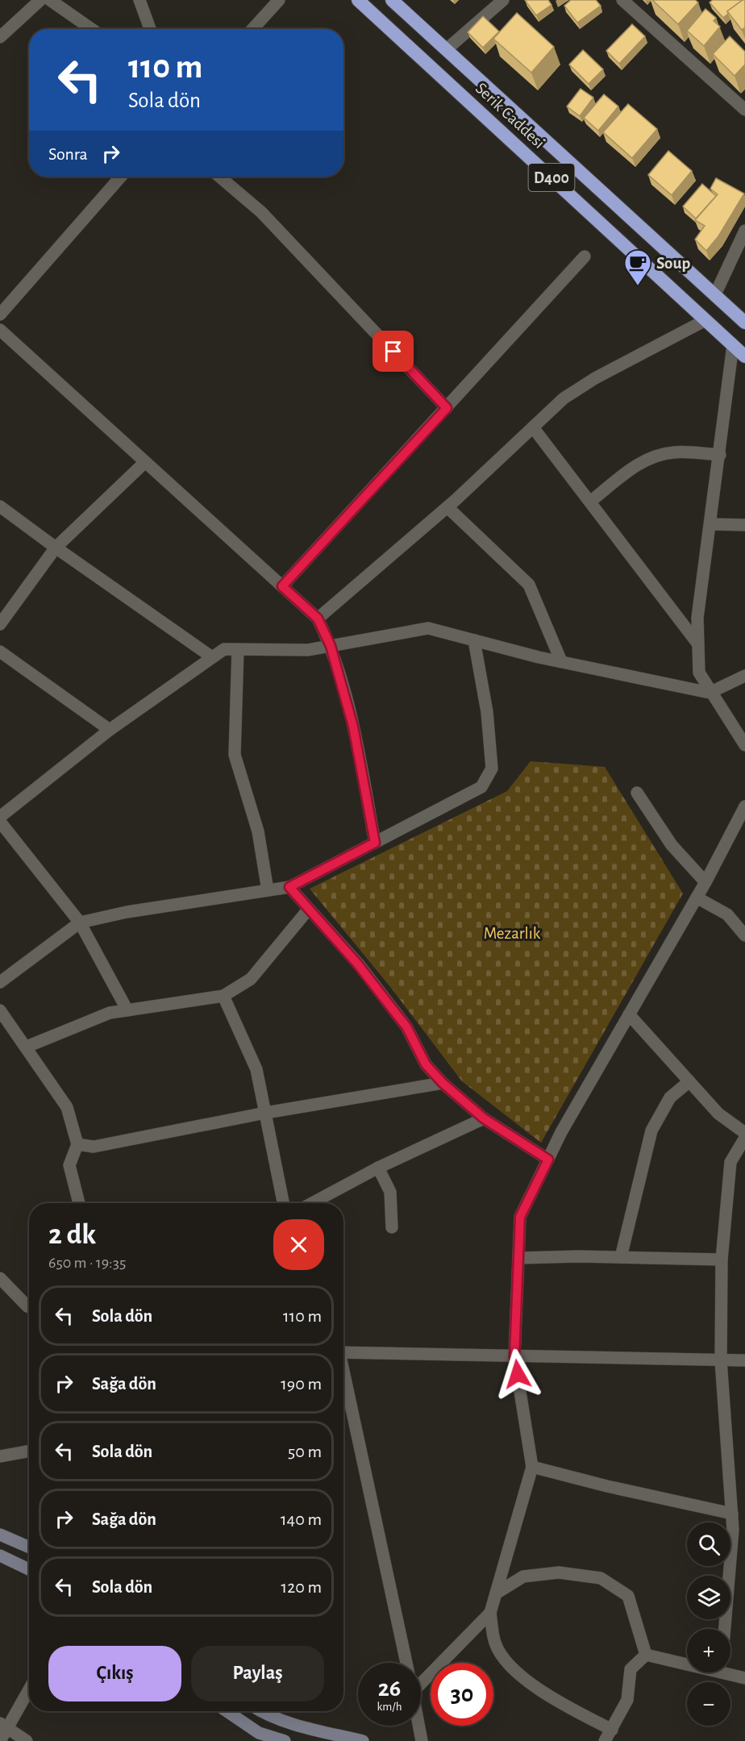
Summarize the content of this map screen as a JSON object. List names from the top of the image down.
{
  "streets": {
    "highway": ["Serik Caddesi", "D400"]
  },
  "parks": ["Mezarlık"],
  "places": {
    "cafe": ["Soup"]
  },
  "page": {
    "turn": ["110 m", "Sola dön"],
    "then": "Sonra",
    "heading": ["2 dk", "650 m · 19:35"],
    "list": [
      {
        "name": "Sola dön",
        "value": "110 m"
      },
      {
        "name": "Sağa dön",
        "value": "190 m"
      },
      {
        "name": "Sola dön",
        "value": "50 m"
      },
      {
        "name": "Sağa dön",
        "value": "140 m"
      },
      {
        "name": "Sola dön",
        "value": "120 m"
      }
    ],
    "map_buttons": ["+", "−"],
    "buttons": ["Çıkış", "Paylaş"],
    "speed": "26 km/h",
    "limit": "30"
  }
}
